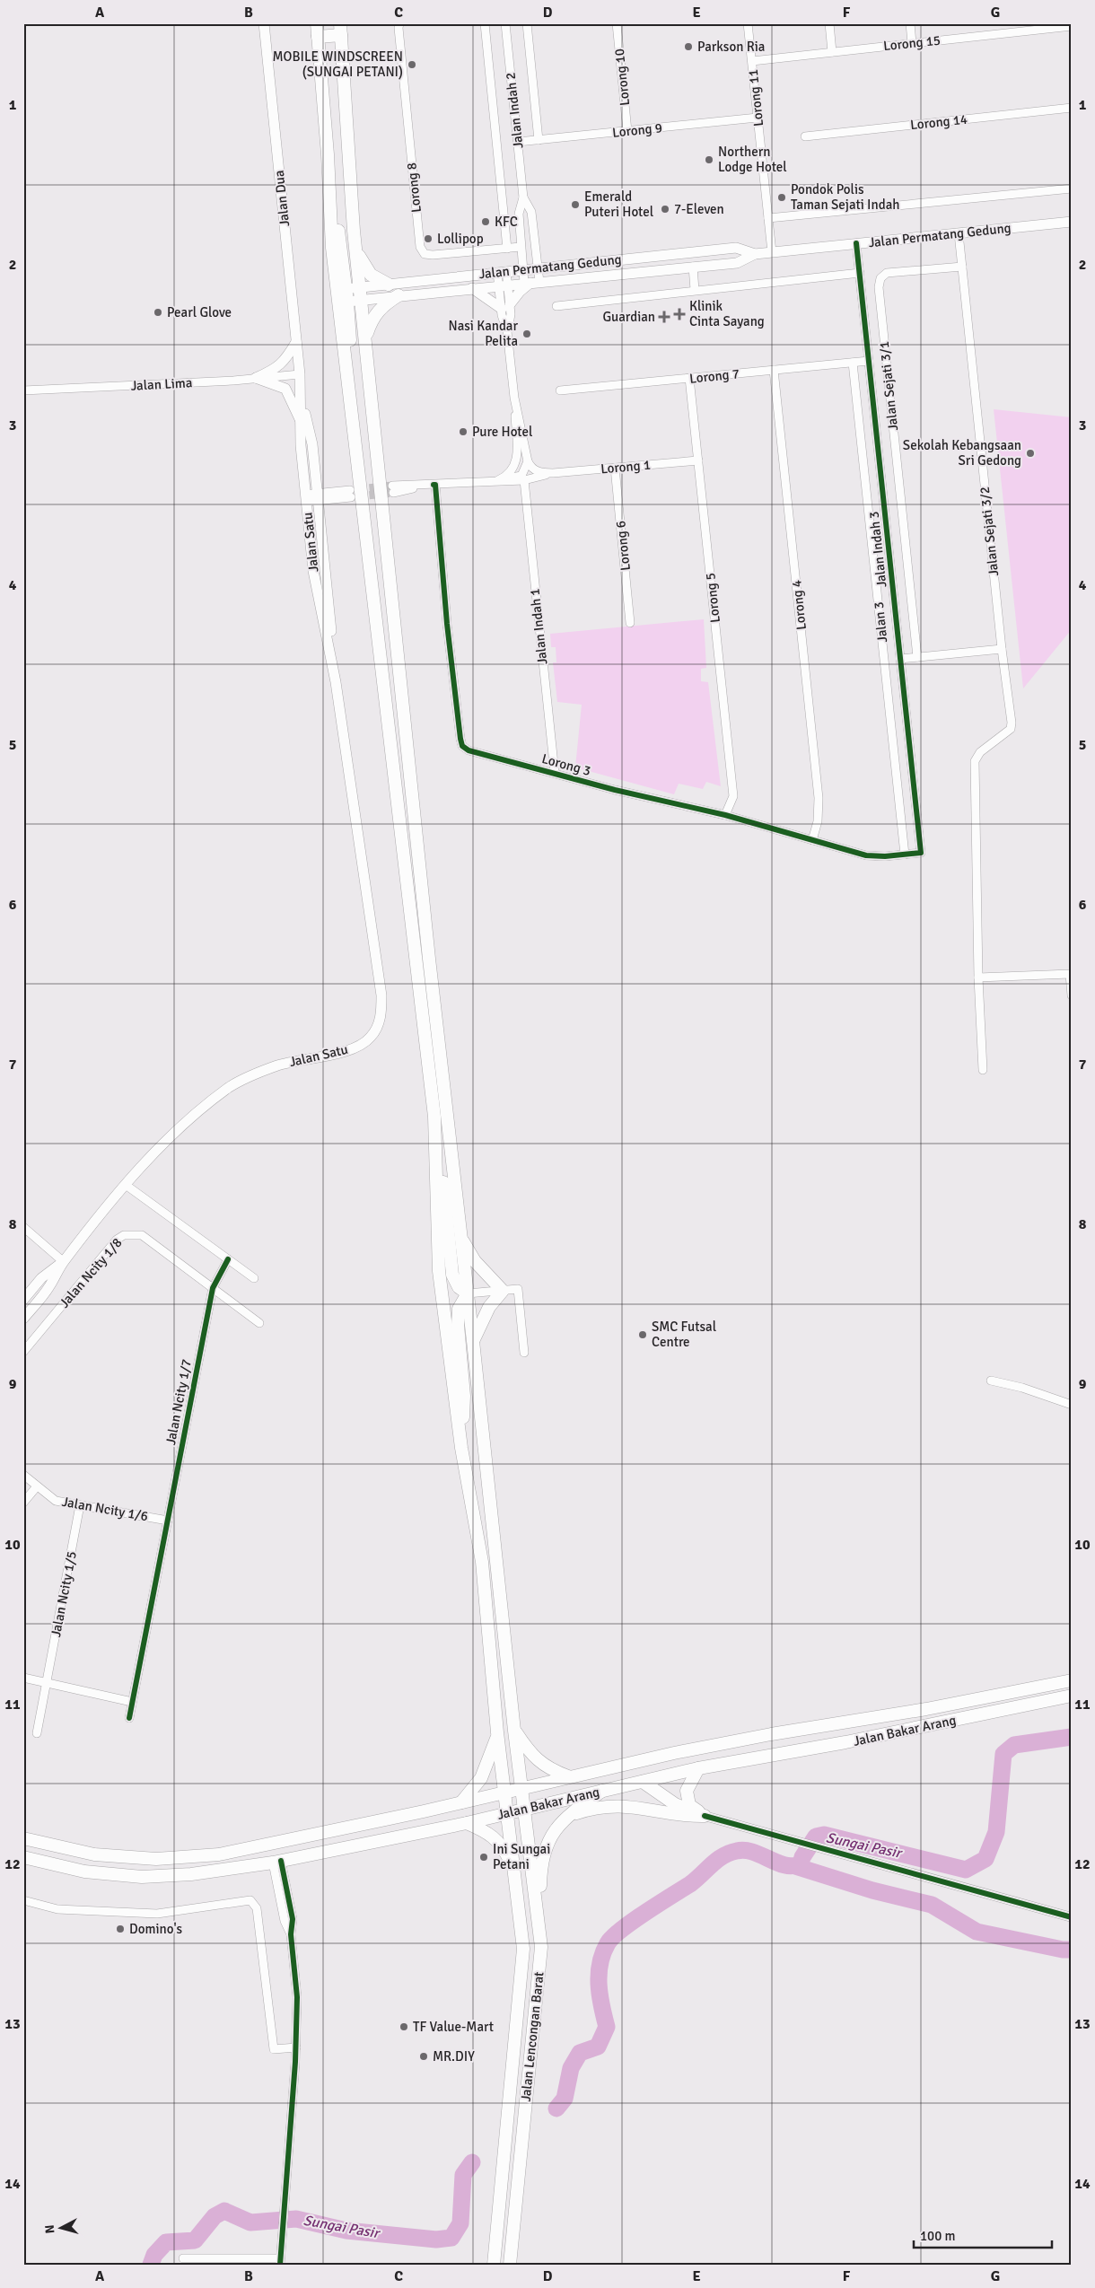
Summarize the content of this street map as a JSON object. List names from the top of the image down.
{
  "streets": {
    "main road": [
      "Jalan Dua",
      "Jalan Permatang Gedung",
      "Jalan Satu",
      "Jalan Bakar Arang",
      "Jalan Lencongan Barat"
    ],
    "street": [
      "Lorong 15",
      "Lorong 10",
      "Lorong 11",
      "Jalan Indah 2",
      "Lorong 14",
      "Lorong 9",
      "Lorong 8",
      "Lorong 7",
      "Jalan Lima",
      "Jalan Sejati 3/1",
      "Lorong 1",
      "Jalan Sejati 3/2",
      "Lorong 6",
      "Jalan Indah 3",
      "Lorong 5",
      "Lorong 4",
      "Jalan 3",
      "Jalan Indah 1",
      "Lorong 3",
      "Jalan Ncity 1/8",
      "Jalan Ncity 1/7",
      "Jalan Ncity 1/6",
      "Jalan Ncity 1/5"
    ]
  },
  "crossings": [
    ["Lorong 15", "Lorong 11"],
    ["Lorong 10", "Lorong 9"],
    ["Lorong 11", "Lorong 9"],
    ["Lorong 11", "Jalan Permatang Gedung"],
    ["Jalan Indah 2", "Lorong 9"],
    ["Jalan Indah 2", "Lorong 8"],
    ["Jalan Indah 2", "Jalan Permatang Gedung"],
    ["Jalan Dua", "Jalan Lima"],
    ["Jalan Dua", "Jalan Satu"],
    ["Jalan Permatang Gedung", "Jalan Sejati 3/2"],
    ["Jalan Permatang Gedung", "Jalan Indah 3"],
    ["Jalan Permatang Gedung", "Jalan Lencongan Barat"],
    ["Lorong 7", "Jalan Indah 3"],
    ["Lorong 7", "Lorong 5"],
    ["Lorong 7", "Lorong 4"],
    ["Lorong 7", "Jalan 3"],
    ["Jalan Lima", "Jalan Satu"],
    ["Jalan Sejati 3/1", "Jalan Sejati 3/2"],
    ["Lorong 1", "Lorong 6"],
    ["Lorong 1", "Lorong 5"],
    ["Jalan Indah 3", "Lorong 3"],
    ["Lorong 5", "Lorong 3"],
    ["Lorong 4", "Lorong 3"],
    ["Jalan 3", "Lorong 3"],
    ["Jalan Indah 1", "Lorong 3"],
    ["Jalan Ncity 1/8", "Jalan Ncity 1/7"],
    ["Jalan Ncity 1/7", "Jalan Ncity 1/6"],
    ["Jalan Ncity 1/6", "Jalan Ncity 1/5"],
    ["Jalan Bakar Arang", "Jalan Lencongan Barat"]
  ],
  "water": ["Sungai Pasir"],
  "places": {
    "other": [
      "Parkson Ria",
      "MOBILE WINDSCREEN (SUNGAI PETANI)",
      "Northern Lodge Hotel",
      "Pondok Polis Taman Sejati Indah",
      "Emerald Puteri Hotel",
      "7-Eleven",
      "KFC",
      "Lollipop",
      "Pearl Glove",
      "Nasi Kandar Pelita",
      "Pure Hotel",
      "Sekolah Kebangsaan Sri Gedong",
      "SMC Futsal Centre",
      "Ini Sungai Petani",
      "Domino's",
      "TF Value-Mart",
      "MR.DIY"
    ],
    "health": ["Klinik Cinta Sayang", "Guardian"]
  },
  "scale_bar": "100 m",
  "north": "left",
  "grid": {
    "columns": [
      "A",
      "B",
      "C",
      "D",
      "E",
      "F",
      "G"
    ],
    "rows": [
      "1",
      "2",
      "3",
      "4",
      "5",
      "6",
      "7",
      "8",
      "9",
      "10",
      "11",
      "12",
      "13",
      "14"
    ]
  }
}
